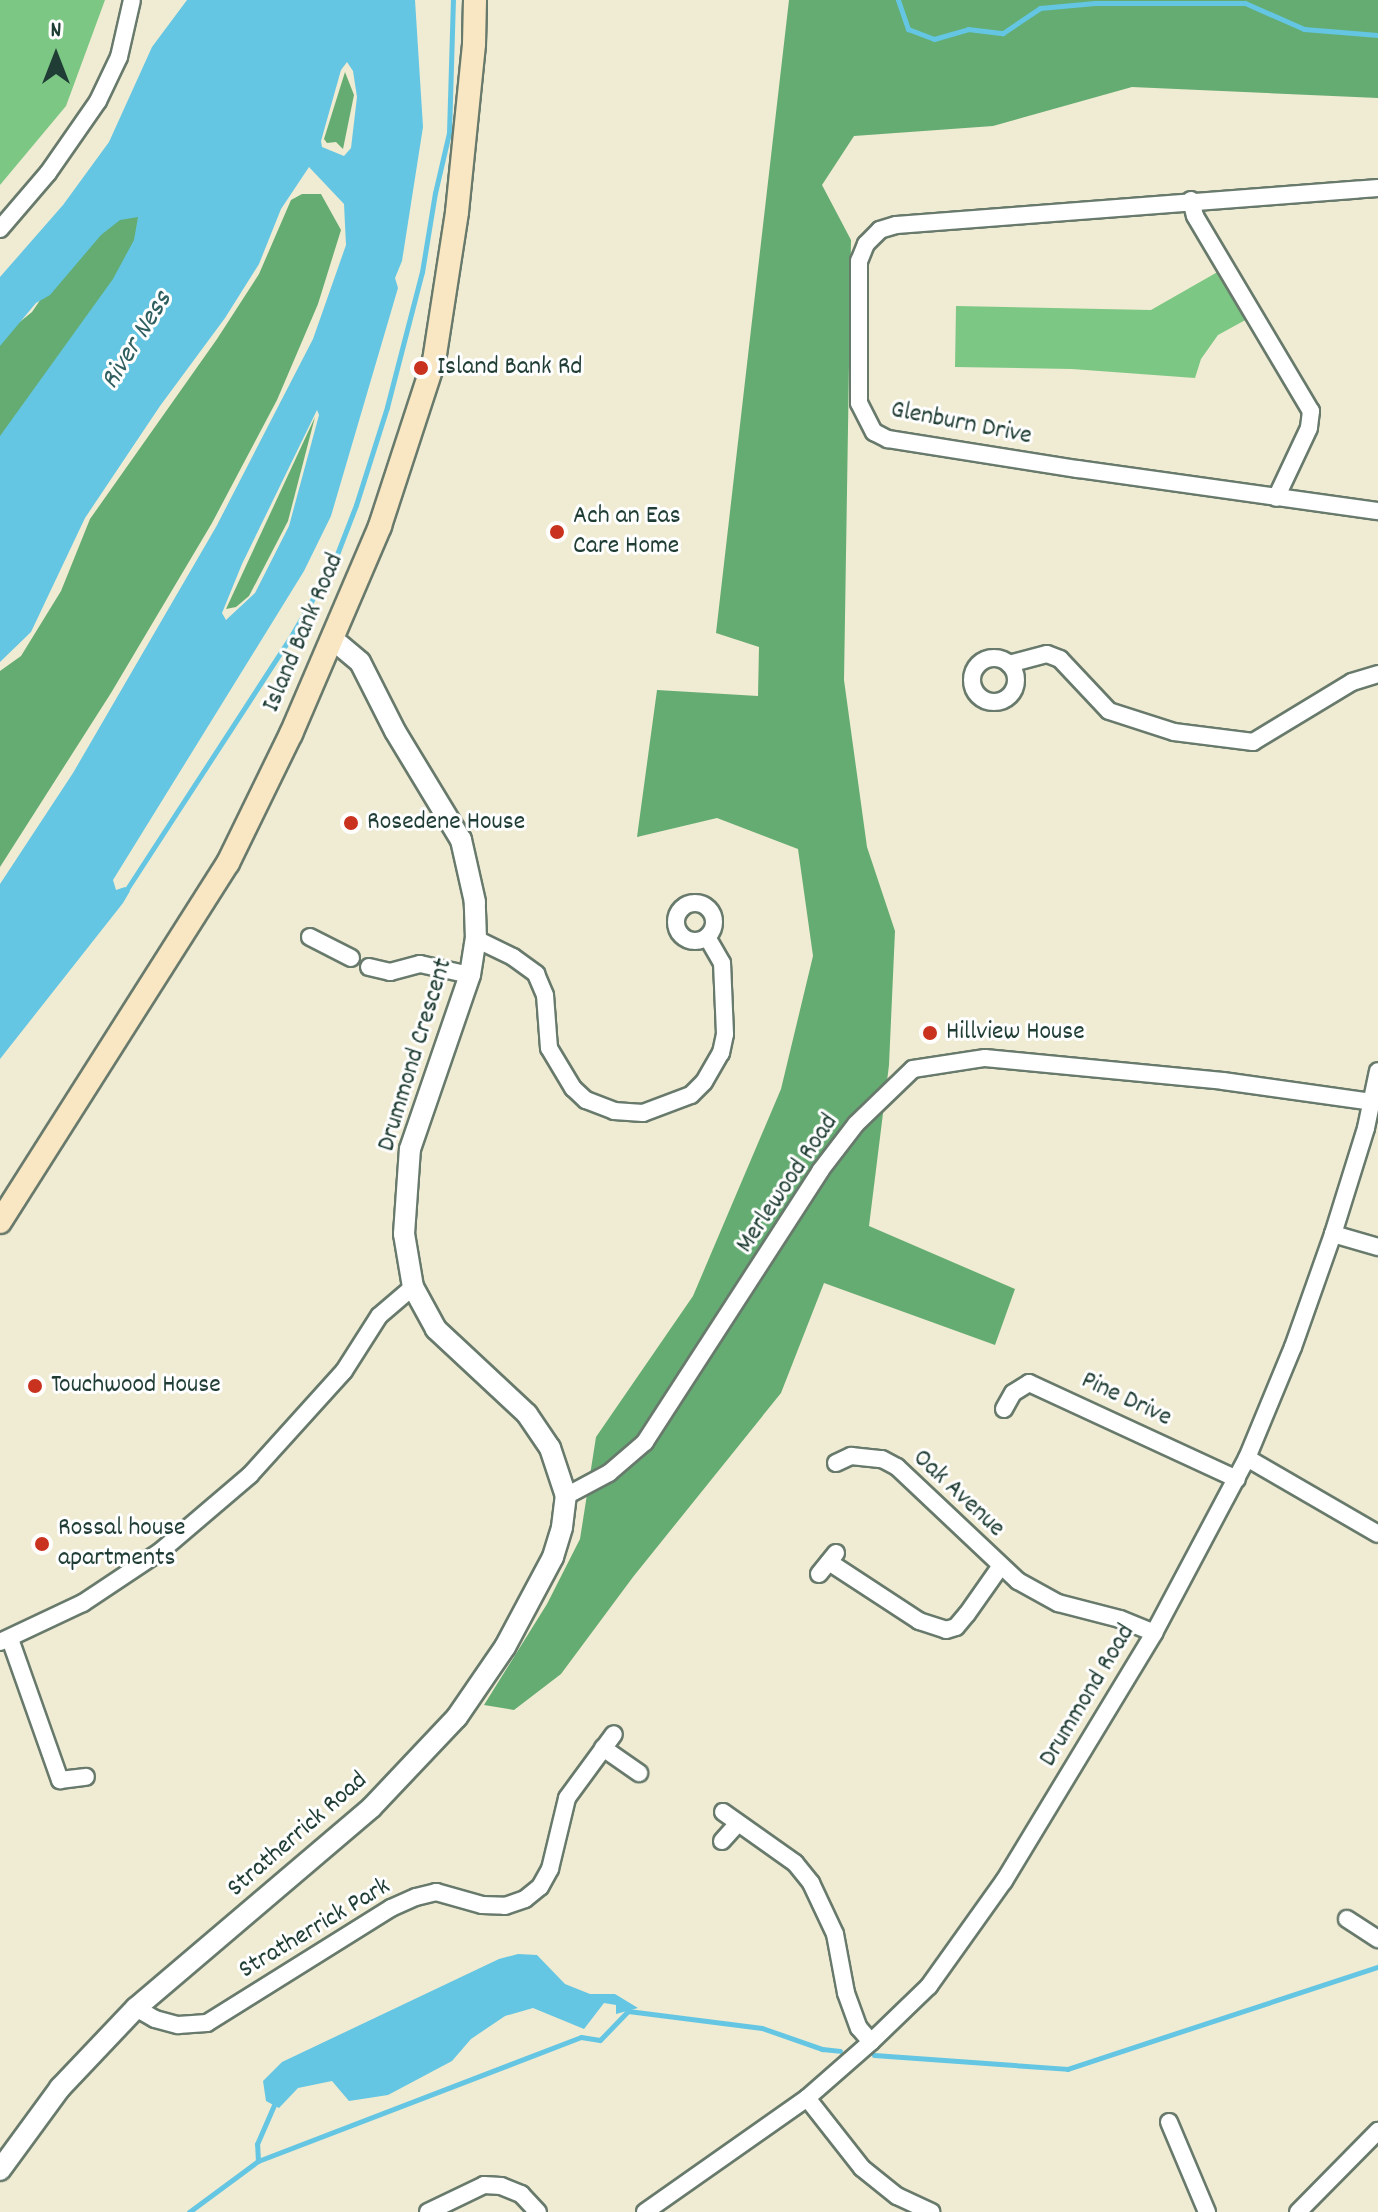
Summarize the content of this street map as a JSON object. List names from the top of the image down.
{
  "streets": {
    "main road": ["Island Bank Road"],
    "street": [
      "Glenburn Drive",
      "Drummond Crescent",
      "Merlewood Road",
      "Pine Drive",
      "Oak Avenue",
      "Drummond Road",
      "Stratherrick Road",
      "Stratherrick Park"
    ]
  },
  "crossings": [
    ["Island Bank Road", "Drummond Crescent"],
    ["Drummond Crescent", "Merlewood Road"],
    ["Drummond Crescent", "Stratherrick Road"],
    ["Merlewood Road", "Drummond Road"],
    ["Merlewood Road", "Stratherrick Road"],
    ["Pine Drive", "Drummond Road"],
    ["Oak Avenue", "Drummond Road"],
    ["Stratherrick Road", "Stratherrick Park"]
  ],
  "water": ["River Ness"],
  "places": [
    "Island Bank Rd",
    "Ach an Eas Care Home",
    "Rosedene House",
    "Hillview House",
    "Touchwood House",
    "Rossal house apartments"
  ],
  "north": "top"
}
